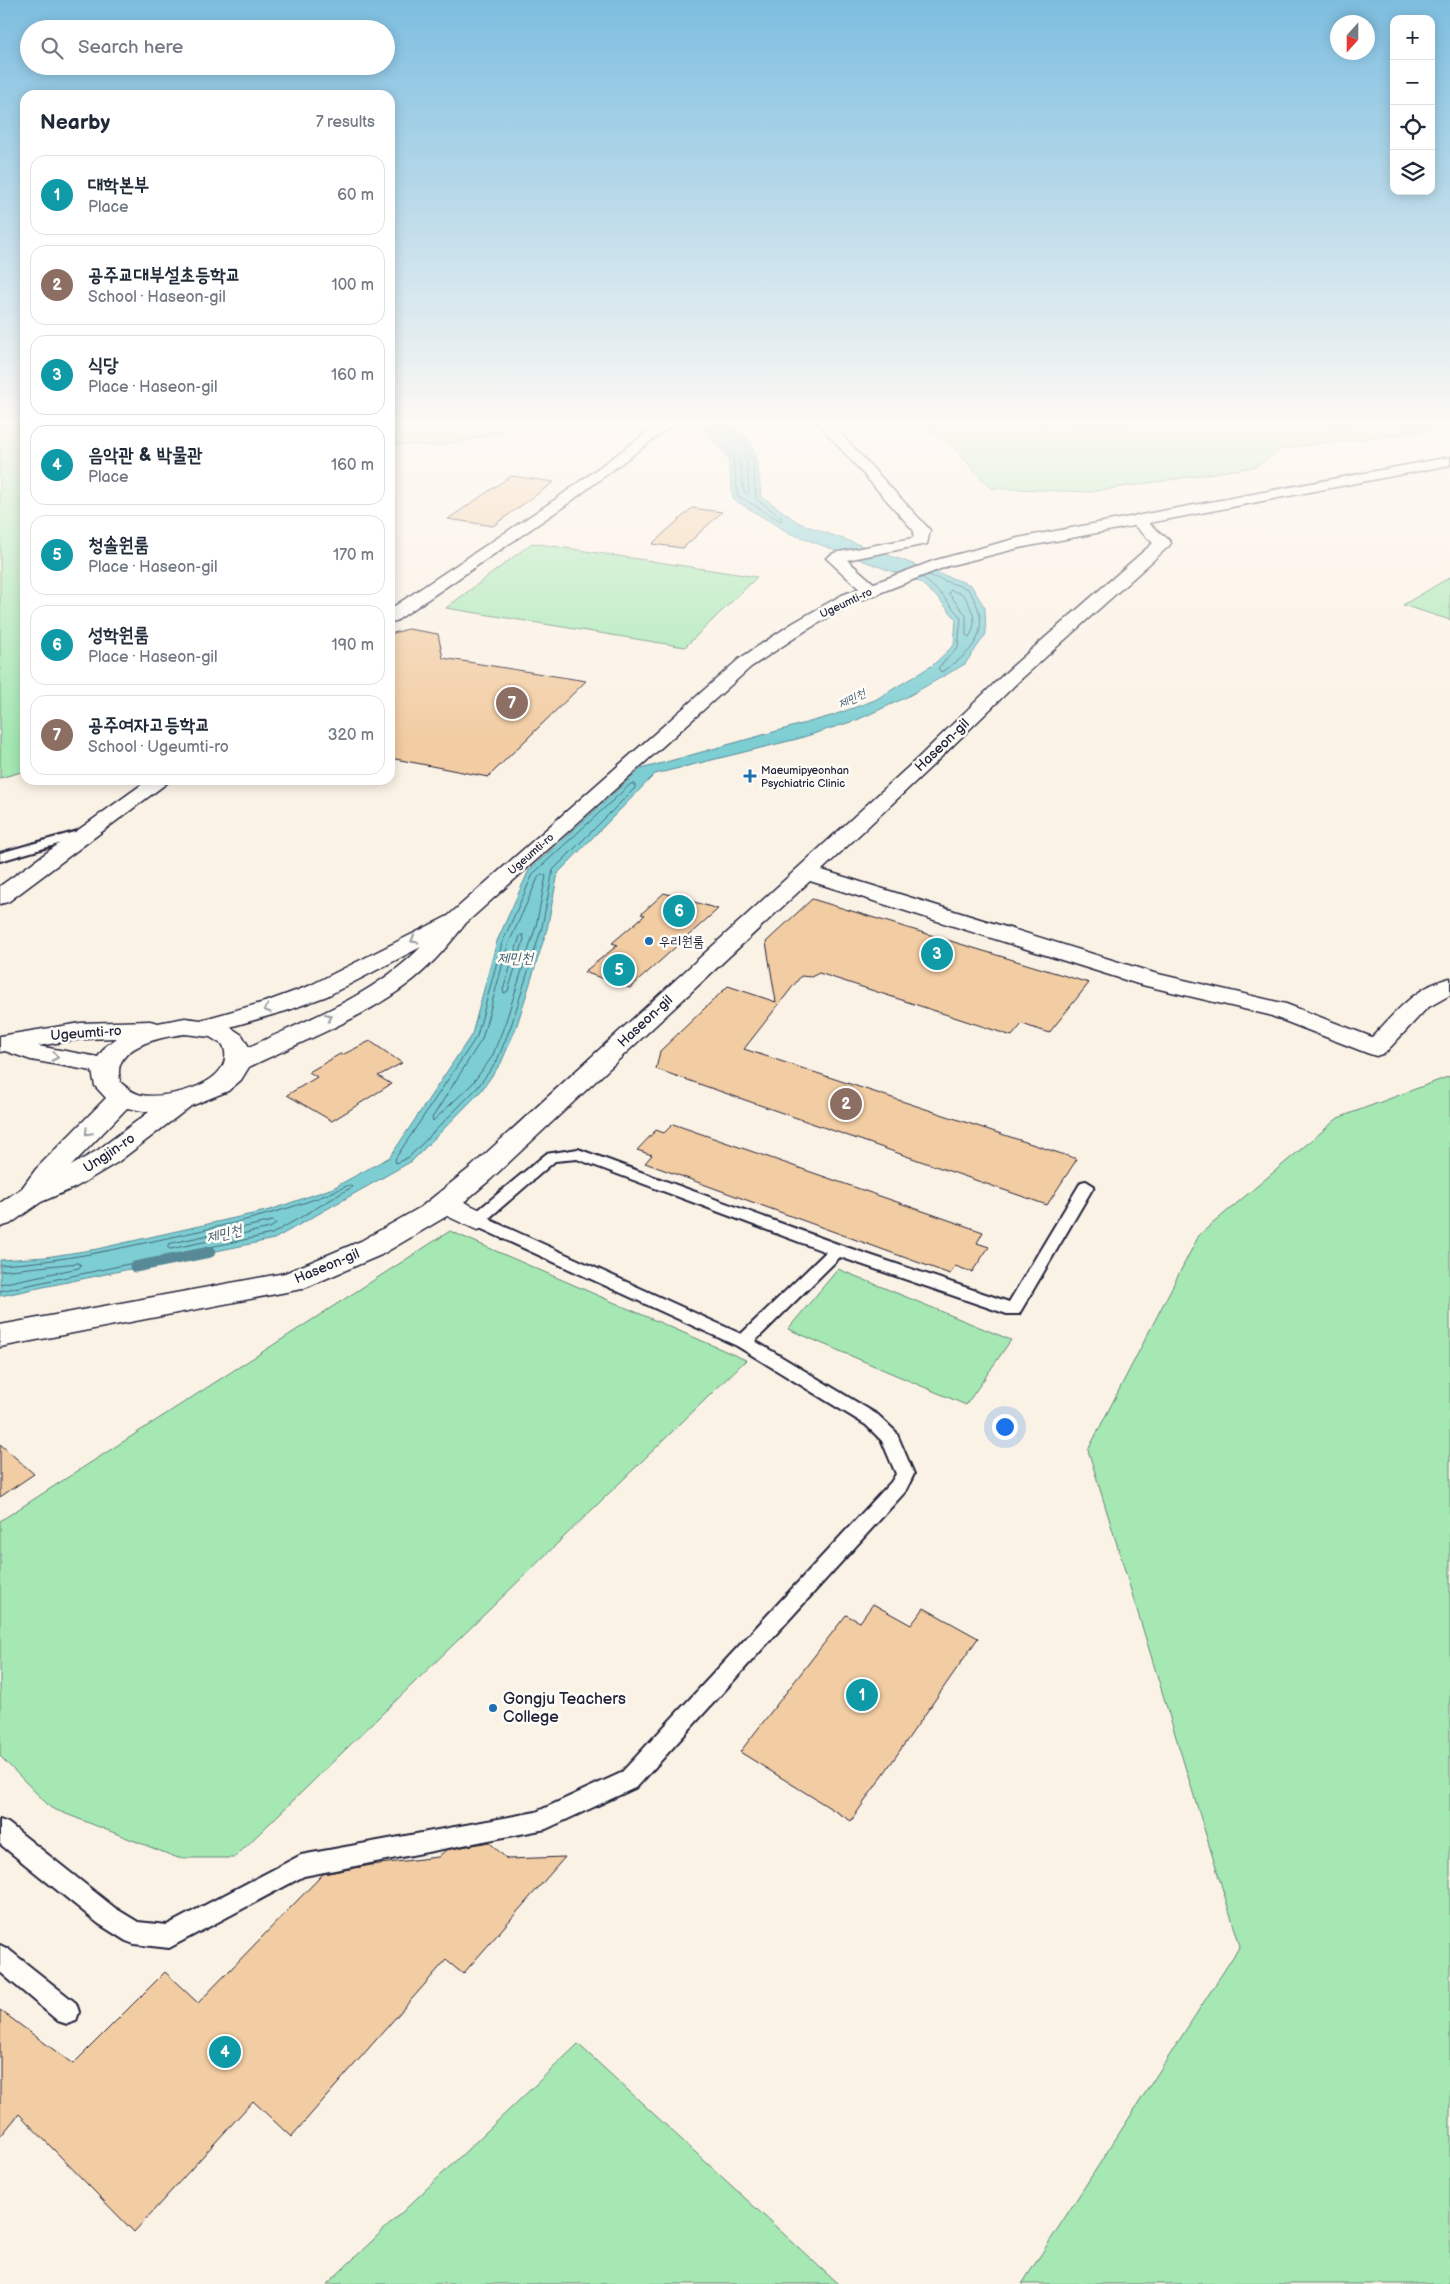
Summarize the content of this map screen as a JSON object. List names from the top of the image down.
{
  "streets": {
    "street": ["Ugeumti-ro", "Haseon-gil", "Ungjin-ro"]
  },
  "crossings": [
    ["Ugeumti-ro", "Ungjin-ro"]
  ],
  "water": ["제민천"],
  "places": {
    "health": ["Maeumipyeonhan Psychiatric Clinic"],
    "other": ["우리원룸", "Gongju Teachers College"]
  },
  "north": "bottom",
  "page": {
    "map_buttons": ["+", "−"],
    "search": "Search here",
    "heading": ["Nearby", "7 results"],
    "list": [
      {
        "mark": "1",
        "name": "대학본부",
        "note": "Place",
        "value": "60 m"
      },
      {
        "mark": "2",
        "name": "공주교대부설초등학교",
        "note": "School · Haseon-gil",
        "value": "100 m"
      },
      {
        "mark": "3",
        "name": "식당",
        "note": "Place · Haseon-gil",
        "value": "160 m"
      },
      {
        "mark": "4",
        "name": "음악관 & 박물관",
        "note": "Place",
        "value": "160 m"
      },
      {
        "mark": "5",
        "name": "청솔원룸",
        "note": "Place · Haseon-gil",
        "value": "170 m"
      },
      {
        "mark": "6",
        "name": "성학원룸",
        "note": "Place · Haseon-gil",
        "value": "190 m"
      },
      {
        "mark": "7",
        "name": "공주여자고등학교",
        "note": "School · Ugeumti-ro",
        "value": "320 m"
      }
    ],
    "pins": [
      "7",
      "6",
      "3",
      "5",
      "2",
      "1",
      "4"
    ]
  }
}
